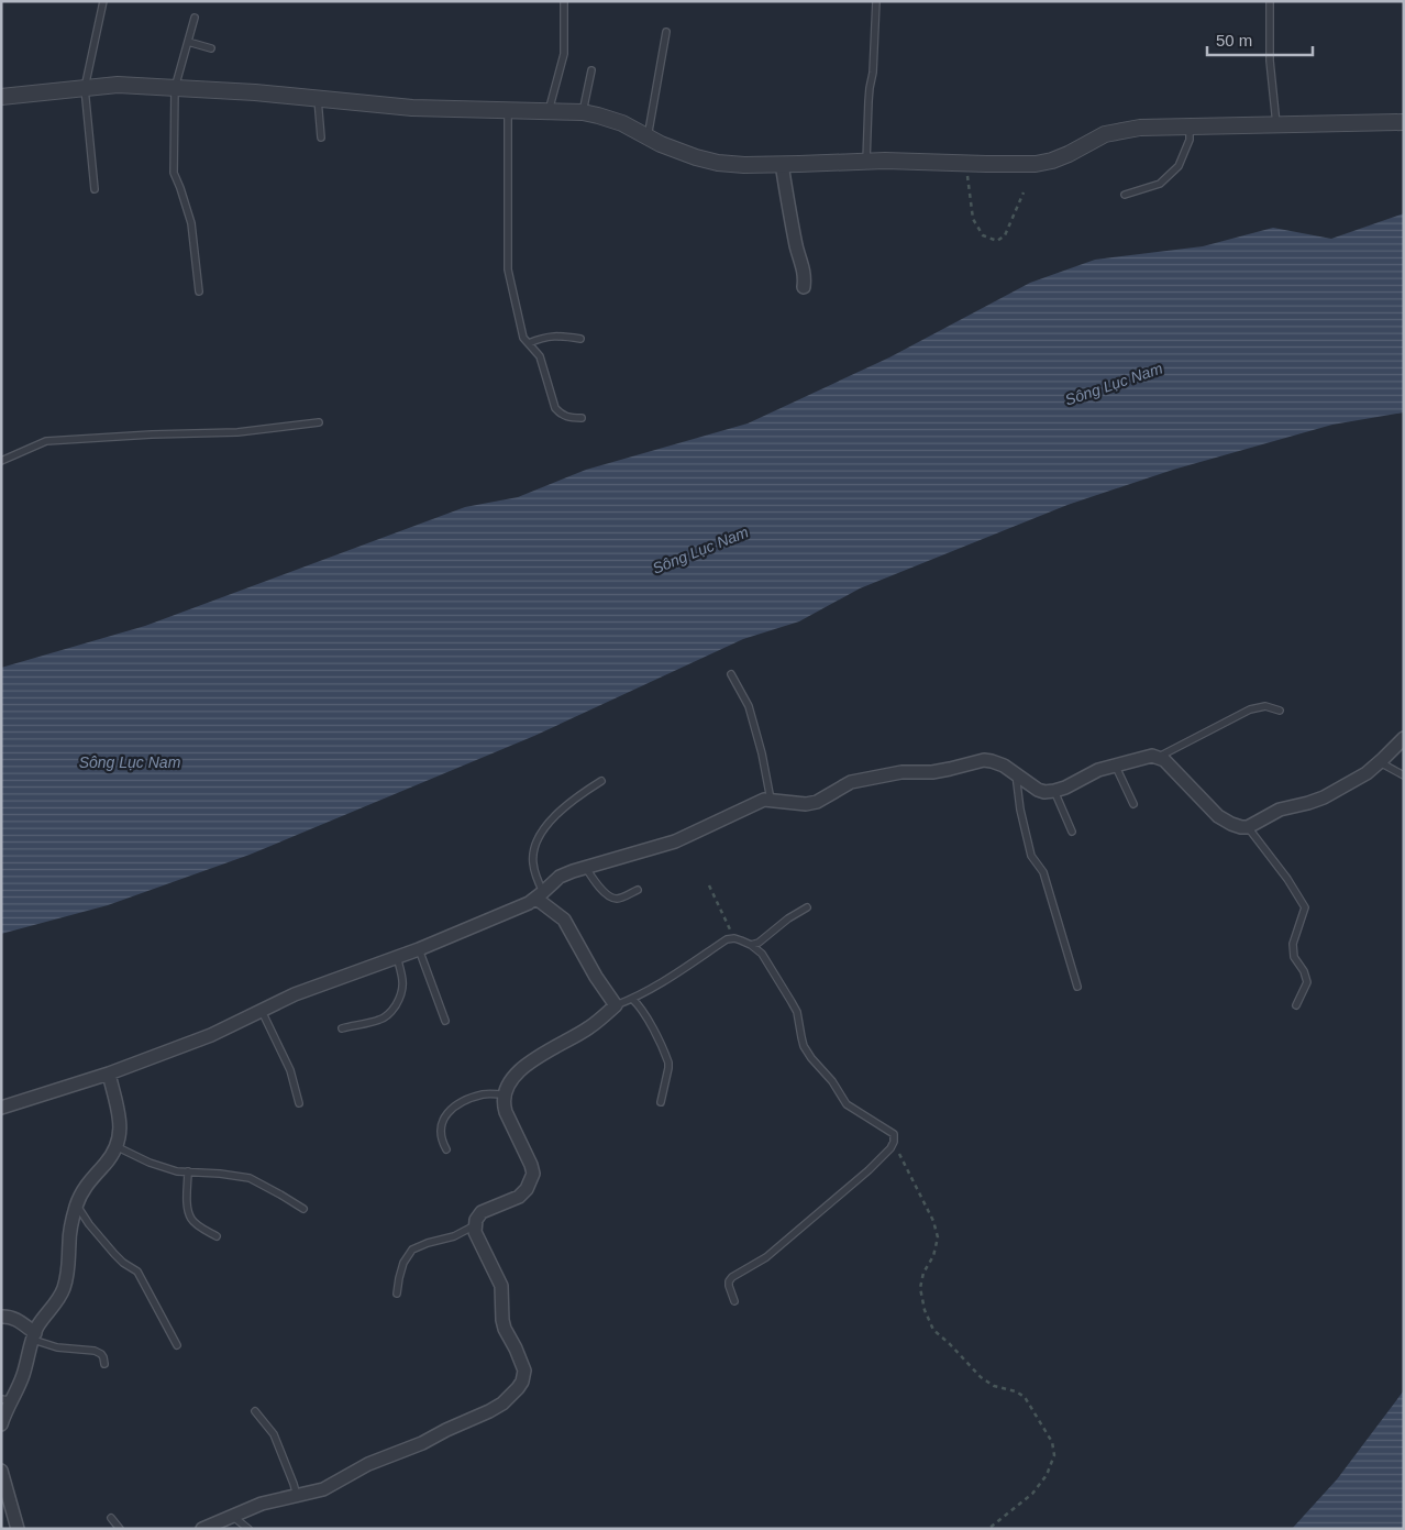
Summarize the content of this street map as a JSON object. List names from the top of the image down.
{
  "water": ["Sông Lục Nam"],
  "scale_bar": "50 m"
}
